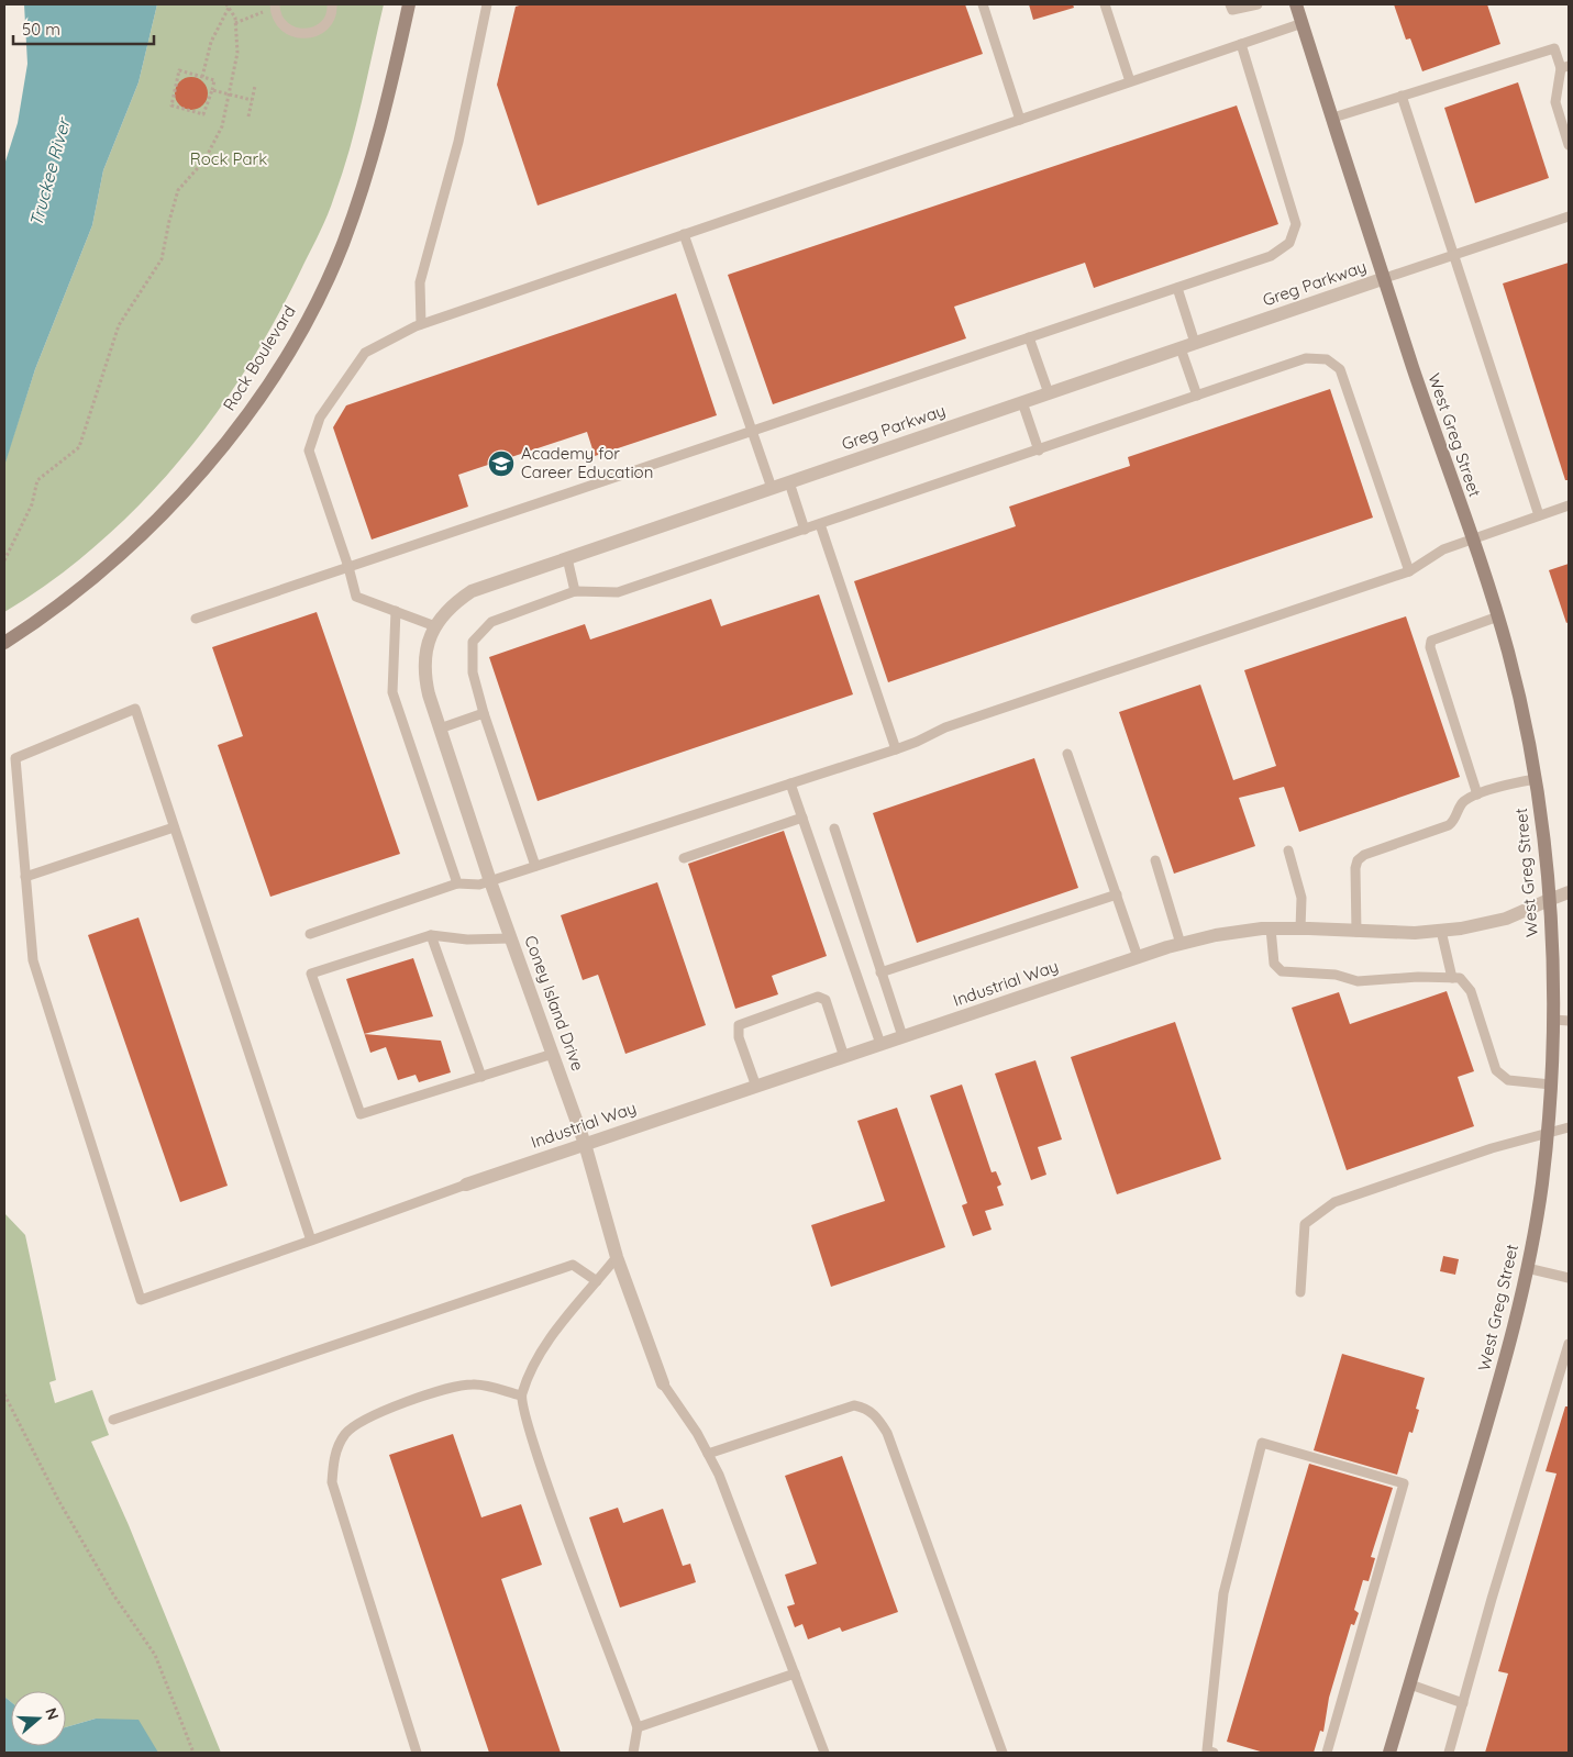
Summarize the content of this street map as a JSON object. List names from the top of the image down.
{
  "streets": {
    "main road": ["Rock Boulevard", "West Greg Street"],
    "street": ["Greg Parkway", "Industrial Way", "Coney Island Drive"]
  },
  "crossings": [
    ["Greg Parkway", "West Greg Street"],
    ["Greg Parkway", "Coney Island Drive"],
    ["West Greg Street", "Industrial Way"],
    ["Industrial Way", "Coney Island Drive"]
  ],
  "water": ["Truckee River"],
  "parks": ["Rock Park"],
  "places": {
    "school or university": ["Academy for Career Education"]
  },
  "scale_bar": "50 m",
  "north": "right"
}
